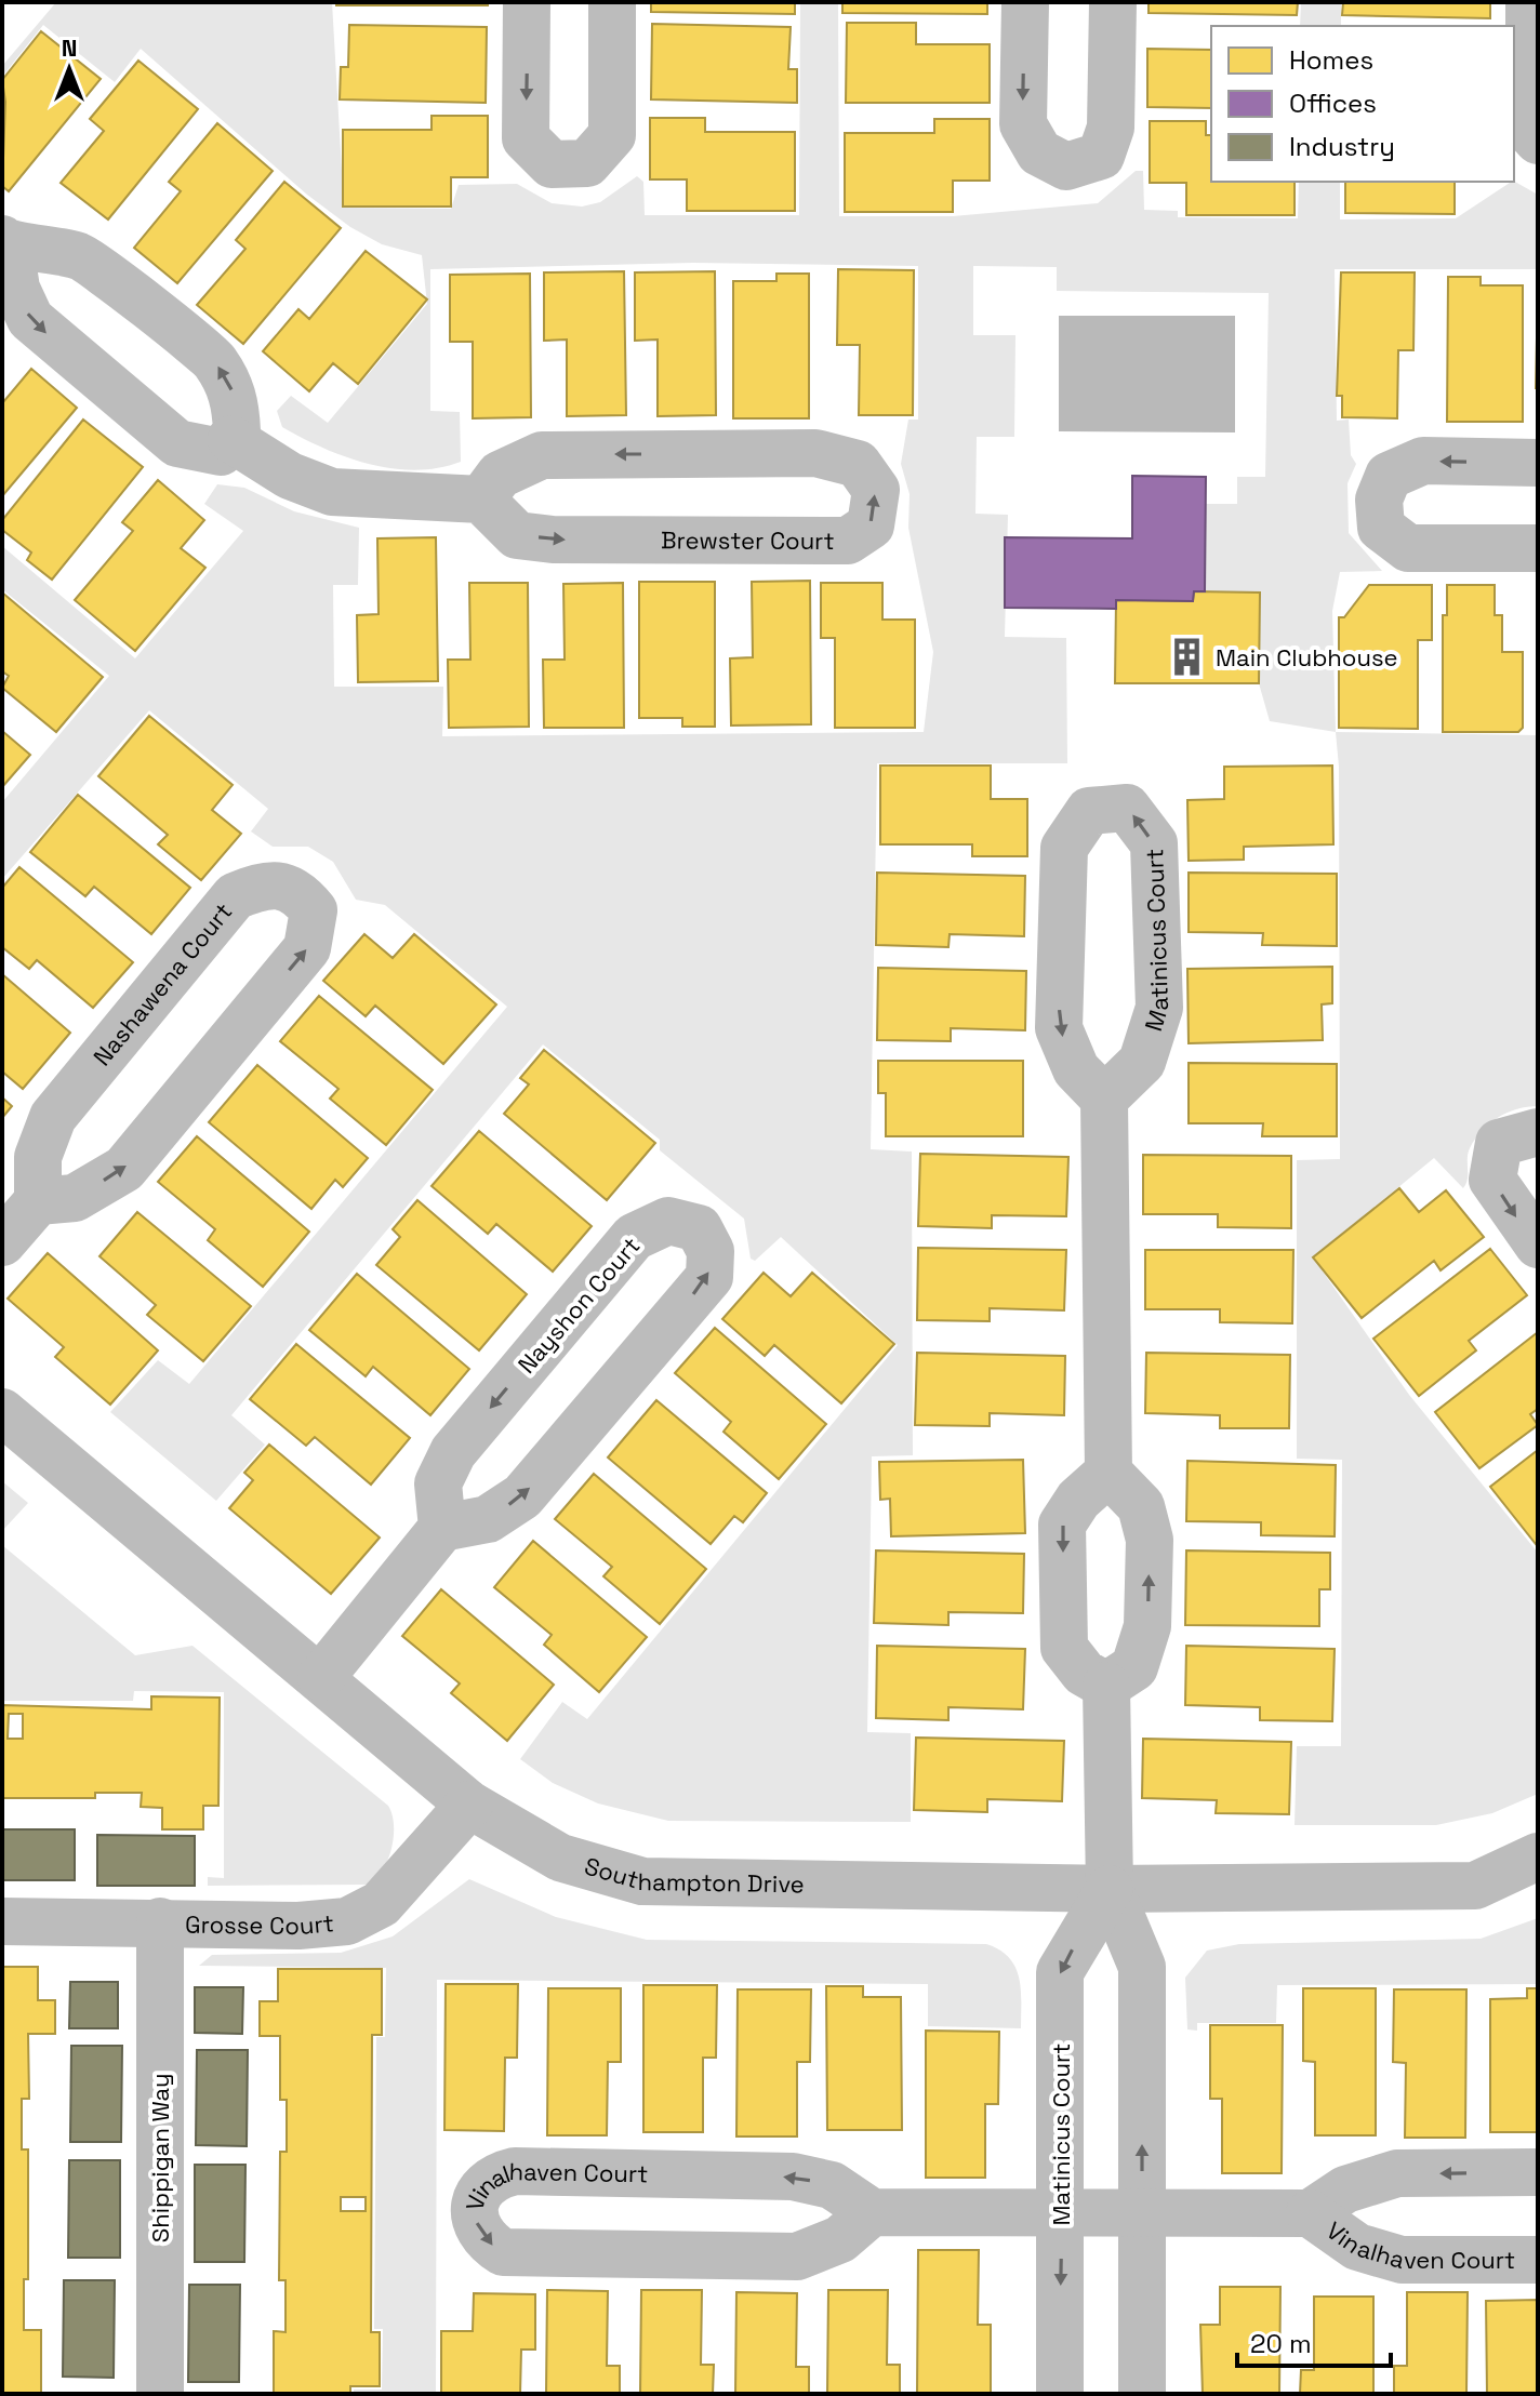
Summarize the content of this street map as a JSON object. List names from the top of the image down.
{
  "streets": {
    "street": [
      "Brewster Court",
      "Matinicus Court",
      "Nashawena Court",
      "Nayshon Court",
      "Southampton Drive",
      "Grosse Court",
      "Shippigan Way",
      "Vinalhaven Court"
    ]
  },
  "crossings": [
    ["Matinicus Court", "Southampton Drive"],
    ["Matinicus Court", "Vinalhaven Court"],
    ["Southampton Drive", "Grosse Court"],
    ["Grosse Court", "Shippigan Way"]
  ],
  "places": {
    "building": ["Main Clubhouse"]
  },
  "legend": ["Homes", "Offices", "Industry"],
  "scale_bar": "20 m",
  "north": "top"
}
